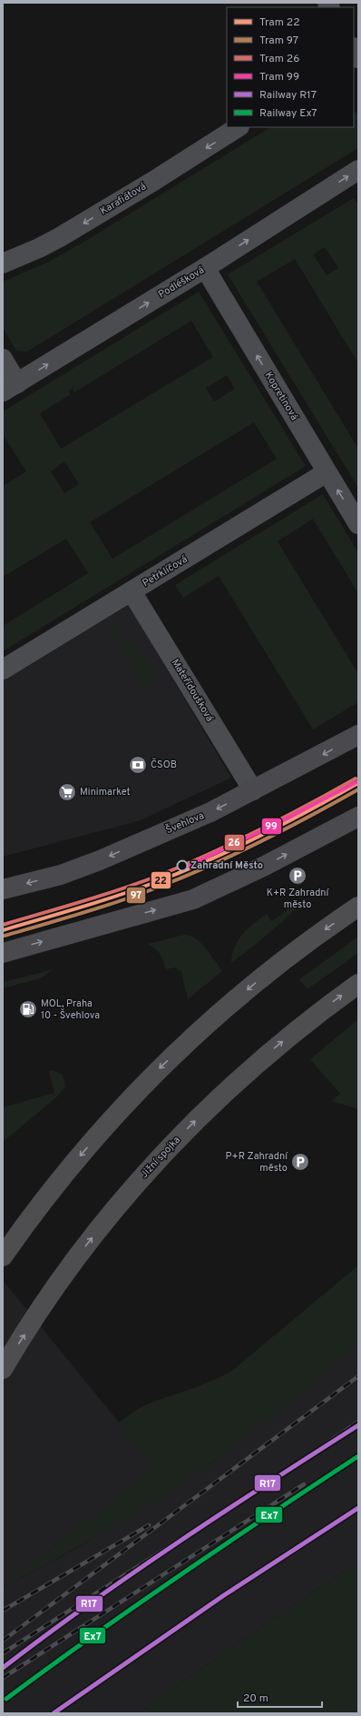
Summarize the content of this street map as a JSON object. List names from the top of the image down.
{
  "streets": {
    "highway": ["Jižní spojka"],
    "main road": ["Švehlova"],
    "street": [
      "Karafiátová",
      "Podléšková",
      "Kopretinová",
      "Petrklíčová",
      "Mateřídoušková"
    ]
  },
  "crossings": [
    ["Podléšková", "Kopretinová"],
    ["Kopretinová", "Petrklíčová"],
    ["Petrklíčová", "Mateřídoušková"],
    ["Mateřídoušková", "Švehlova"]
  ],
  "one_way": ["Karafiátová", "Podléšková", "Kopretinová"],
  "places": {
    "bank": ["ČSOB"],
    "supermarket": ["Minimarket"],
    "other": ["Zahradní Město"],
    "parking": ["K+R Zahradní město", "P+R Zahradní město"],
    "fuel station": ["MOL, Praha 10 - Švehlova"]
  },
  "lines": [
    "tram line 26",
    "tram line 99",
    "tram line 22",
    "tram line 97",
    "rail line R17",
    "rail line Ex7"
  ],
  "legend": [
    "Tram 22",
    "Tram 97",
    "Tram 26",
    "Tram 99",
    "Railway R17",
    "Railway Ex7"
  ],
  "scale_bar": "20 m"
}
